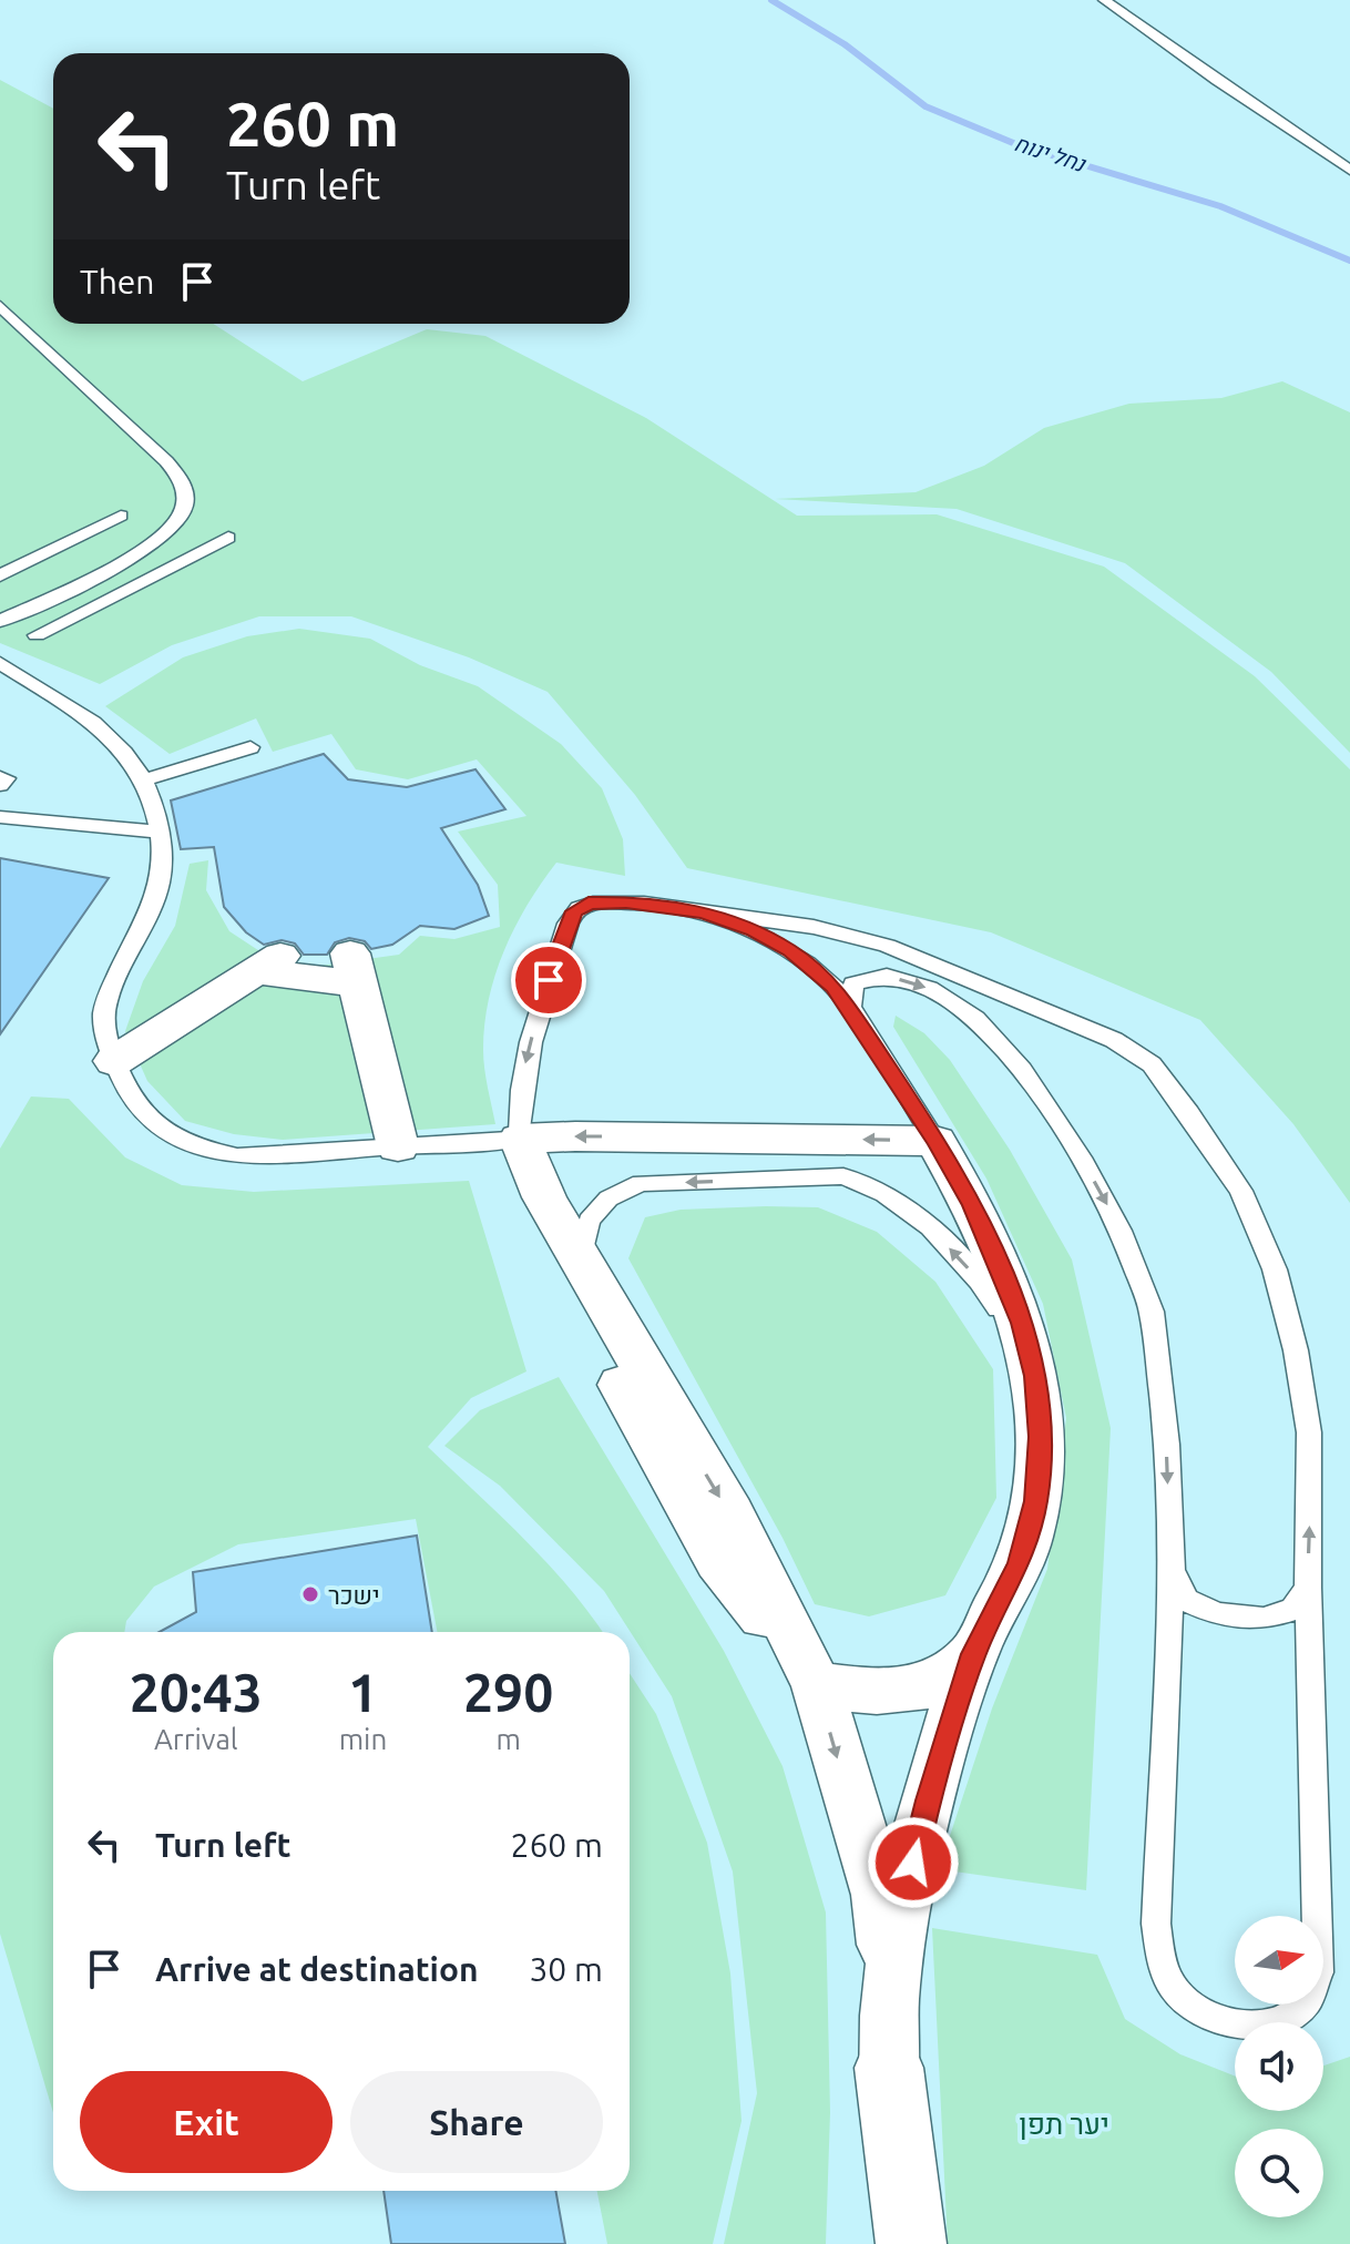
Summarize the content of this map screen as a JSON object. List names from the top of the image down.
{
  "water": ["נחל ינוח"],
  "parks": ["יער תפן"],
  "places": ["ישכר"],
  "north": "right",
  "page": {
    "turn": ["260 m", "Turn left"],
    "then": "Then",
    "eta": [
      "20:43",
      "Arrival",
      "1",
      "min",
      "290",
      "m"
    ],
    "list": [
      {
        "name": "Turn left",
        "value": "260 m"
      },
      {
        "name": "Arrive at destination",
        "value": "30 m"
      }
    ],
    "buttons": ["Exit", "Share"]
  }
}
